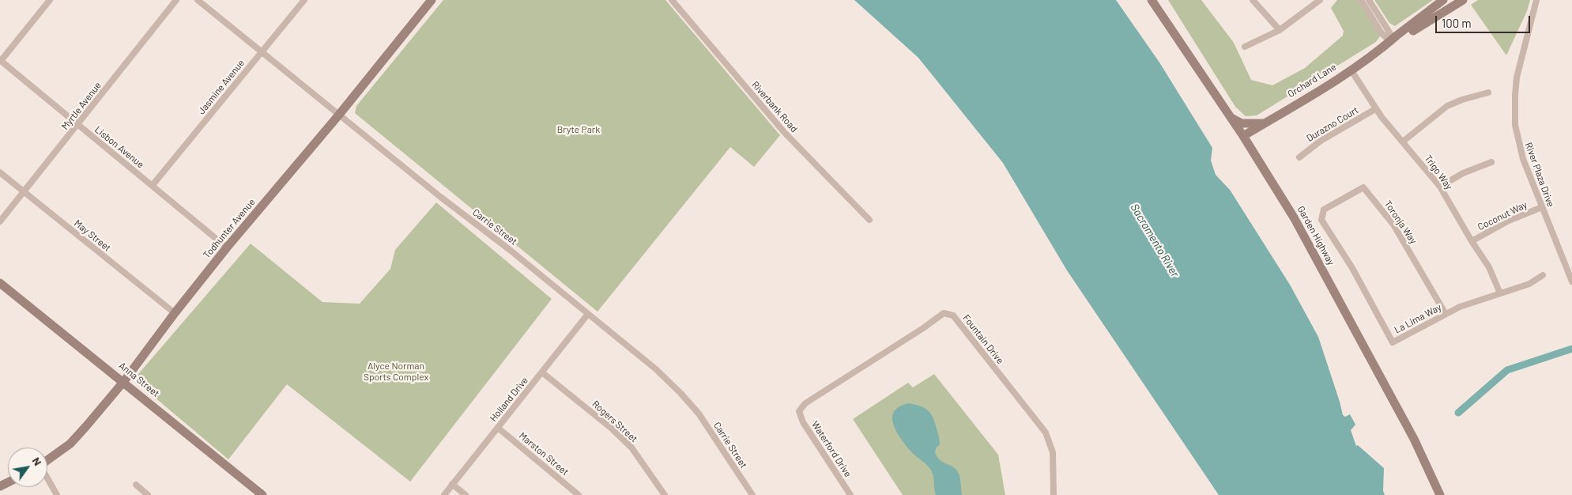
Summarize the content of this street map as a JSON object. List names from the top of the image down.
{
  "streets": {
    "street": [
      "Orchard Lane",
      "Jasmine Avenue",
      "Myrtle Avenue",
      "Riverbank Road",
      "Durazno Court",
      "Lisbon Avenue",
      "Trigo Way",
      "River Plaza Drive",
      "Coconut Way",
      "Toronja Way",
      "Carrie Street",
      "Todhunter Avenue",
      "May Street",
      "Garden Highway",
      "La Lima Way",
      "Fountain Drive",
      "Anna Street",
      "Holland Drive",
      "Rogers Street",
      "Waterford Drive",
      "Marston Street"
    ]
  },
  "crossings": [
    ["Orchard Lane", "Trigo Way"],
    ["Orchard Lane", "Garden Highway"],
    ["Jasmine Avenue", "Lisbon Avenue"],
    ["Jasmine Avenue", "Carrie Street"],
    ["Myrtle Avenue", "Lisbon Avenue"],
    ["Myrtle Avenue", "May Street"],
    ["Durazno Court", "Trigo Way"],
    ["Lisbon Avenue", "Todhunter Avenue"],
    ["Trigo Way", "Coconut Way"],
    ["Trigo Way", "La Lima Way"],
    ["River Plaza Drive", "Coconut Way"],
    ["Toronja Way", "La Lima Way"],
    ["Carrie Street", "Todhunter Avenue"],
    ["Carrie Street", "Holland Drive"],
    ["Todhunter Avenue", "May Street"],
    ["Todhunter Avenue", "Anna Street"],
    ["Fountain Drive", "Waterford Drive"],
    ["Holland Drive", "Rogers Street"],
    ["Holland Drive", "Marston Street"]
  ],
  "water": ["Sacramento River"],
  "parks": ["Bryte Park", "Alyce Norman Sports Complex"],
  "scale_bar": "100 m",
  "north": "top right"
}
